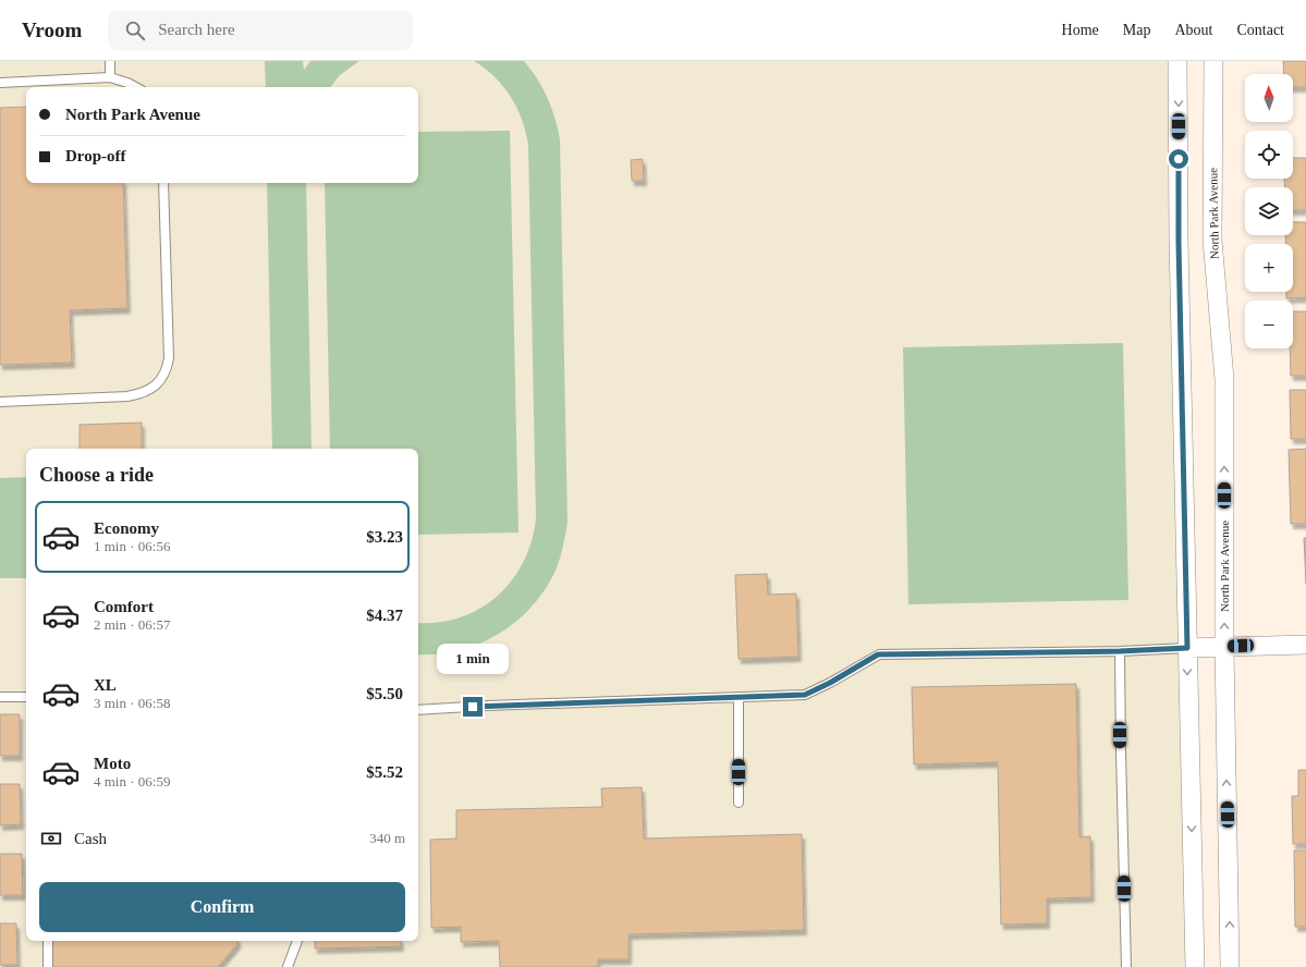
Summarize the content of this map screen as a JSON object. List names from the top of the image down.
{
  "streets": {
    "street": ["North Park Avenue"]
  },
  "north": "top",
  "page": {
    "header": "Vroom",
    "search": "Search here",
    "nav": [
      "Home",
      "Map",
      "About",
      "Contact"
    ],
    "map_buttons": ["+", "−"],
    "banner": ["North Park Avenue", "Drop-off"],
    "heading": "Choose a ride",
    "list": [
      {
        "name": "Economy",
        "note": "1 min · 06:56",
        "value": "$3.23"
      },
      {
        "name": "Comfort",
        "note": "2 min · 06:57",
        "value": "$4.37"
      },
      {
        "name": "XL",
        "note": "3 min · 06:58",
        "value": "$5.50"
      },
      {
        "name": "Moto",
        "note": "4 min · 06:59",
        "value": "$5.52"
      }
    ],
    "bubble": "1 min",
    "pay": ["Cash", "340 m"],
    "buttons": "Confirm"
  }
}
